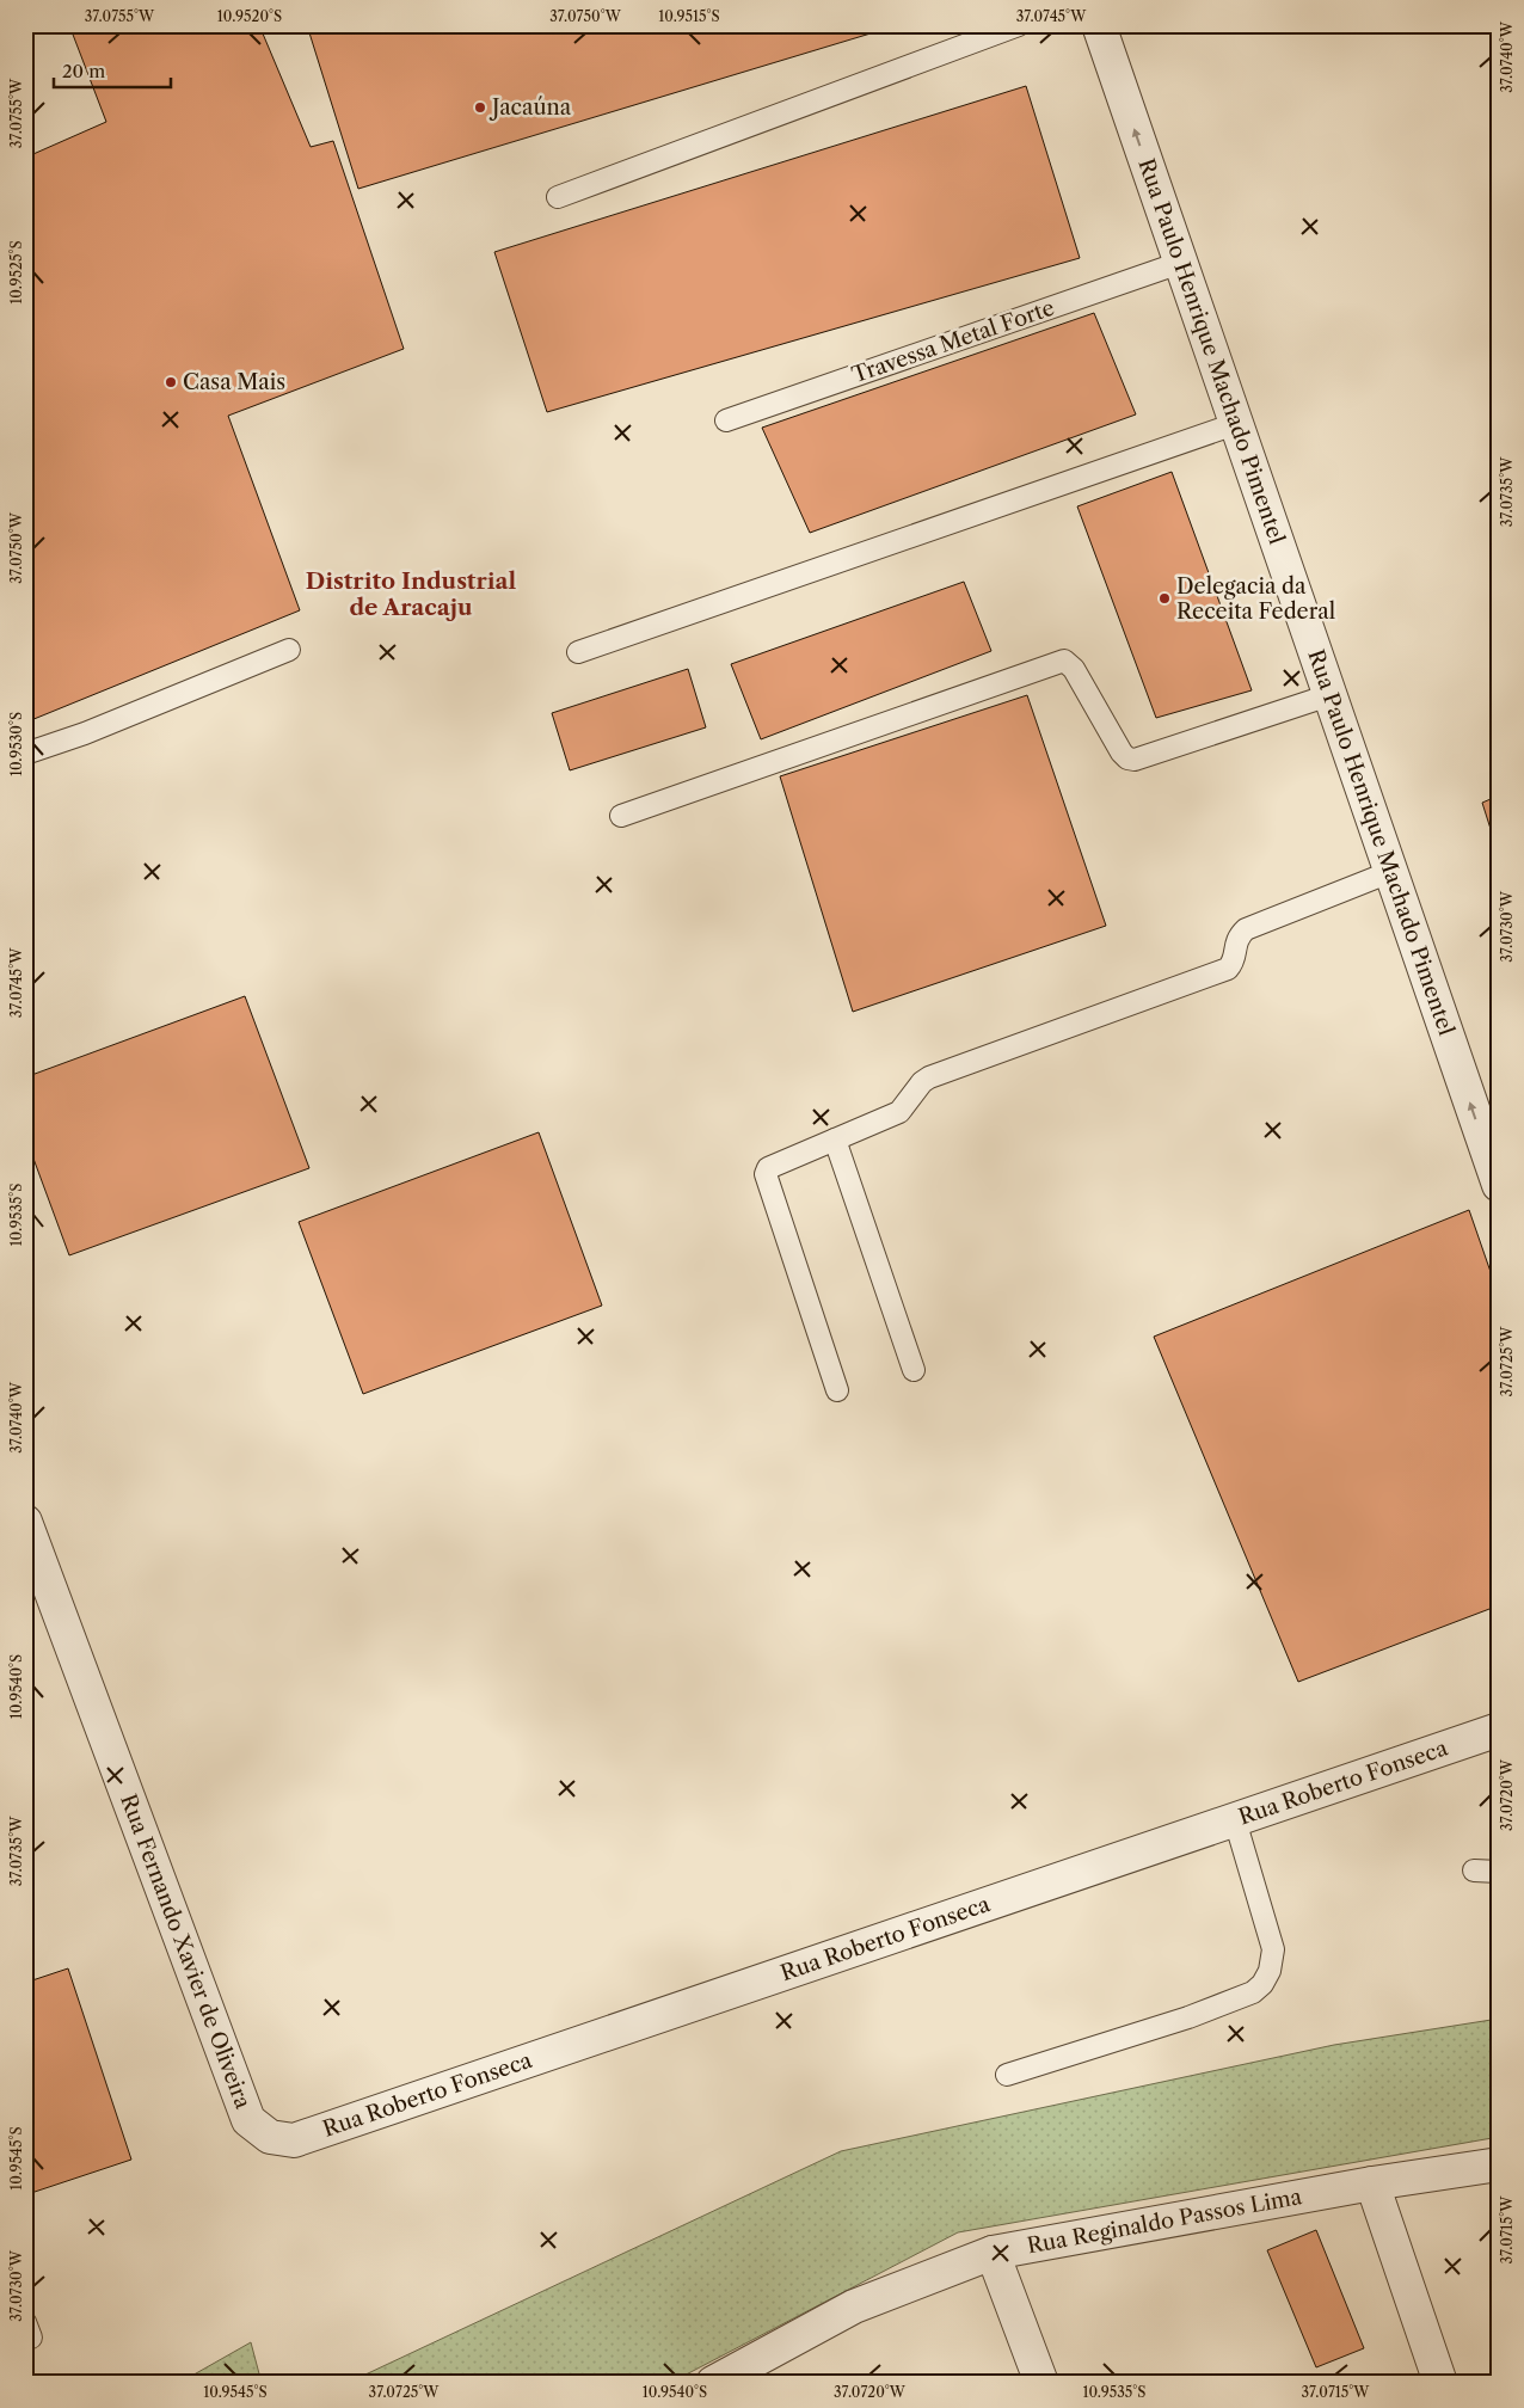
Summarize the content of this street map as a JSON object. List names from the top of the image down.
{
  "streets": {
    "street": [
      "Rua Paulo Henrique Machado Pimentel",
      "Rua Roberto Fonseca",
      "Rua Fernando Xavier de Oliveira",
      "Rua Reginaldo Passos Lima"
    ],
    "lane": ["Travessa Metal Forte"]
  },
  "crossings": [
    ["Travessa Metal Forte", "Rua Paulo Henrique Machado Pimentel"],
    ["Rua Roberto Fonseca", "Rua Fernando Xavier de Oliveira"]
  ],
  "one_way": ["Rua Paulo Henrique Machado Pimentel"],
  "districts": ["Distrito Industrial de Aracaju"],
  "places": ["Jacaúna", "Casa Mais", "Delegacia da Receita Federal"],
  "scale_bar": "20 m",
  "coordinates": [
    "37.0755°W",
    "10.9520°S",
    "37.0750°W",
    "10.9515°S",
    "37.0745°W",
    "37.0740°W",
    "10.9525°S",
    "37.0735°W",
    "10.9530°S",
    "37.0730°W",
    "10.9535°S",
    "37.0725°W",
    "10.9540°S",
    "37.0720°W",
    "10.9545°S",
    "37.0715°W"
  ]
}
